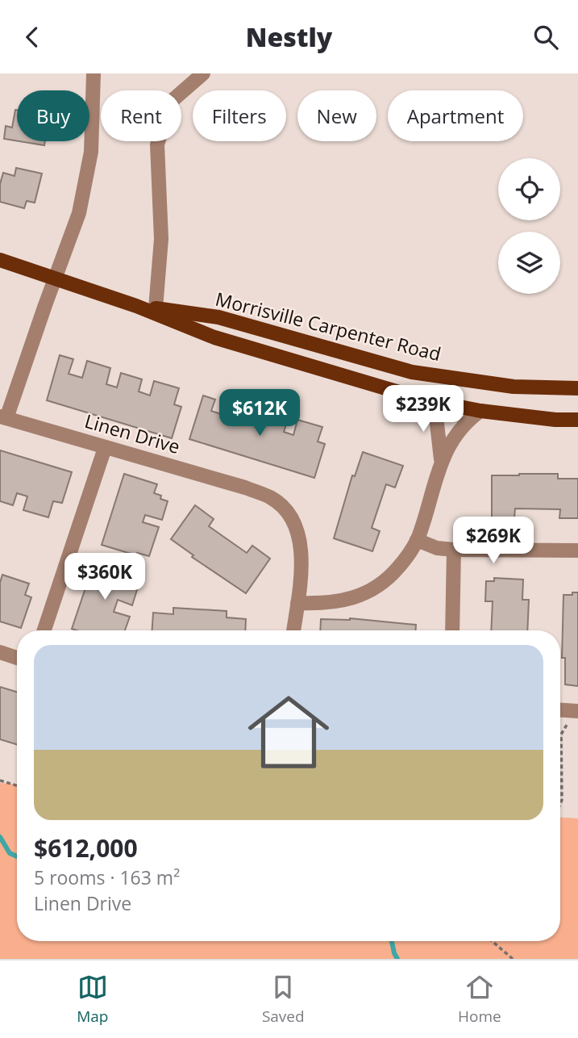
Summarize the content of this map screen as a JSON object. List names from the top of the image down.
{
  "streets": {
    "main road": ["Morrisville Carpenter Road"],
    "street": ["Linen Drive"]
  },
  "page": {
    "header": "Nestly",
    "chip": [
      "Buy",
      "Rent",
      "Filters",
      "New",
      "Apartment"
    ],
    "price": [
      "$239K",
      "$612K",
      "$269K",
      "$360K"
    ],
    "list": [
      {
        "name": "$612,000",
        "note": "5 rooms · 163 m² · Linen Drive"
      }
    ],
    "tabs": ["Map", "Saved", "Home"]
  }
}
